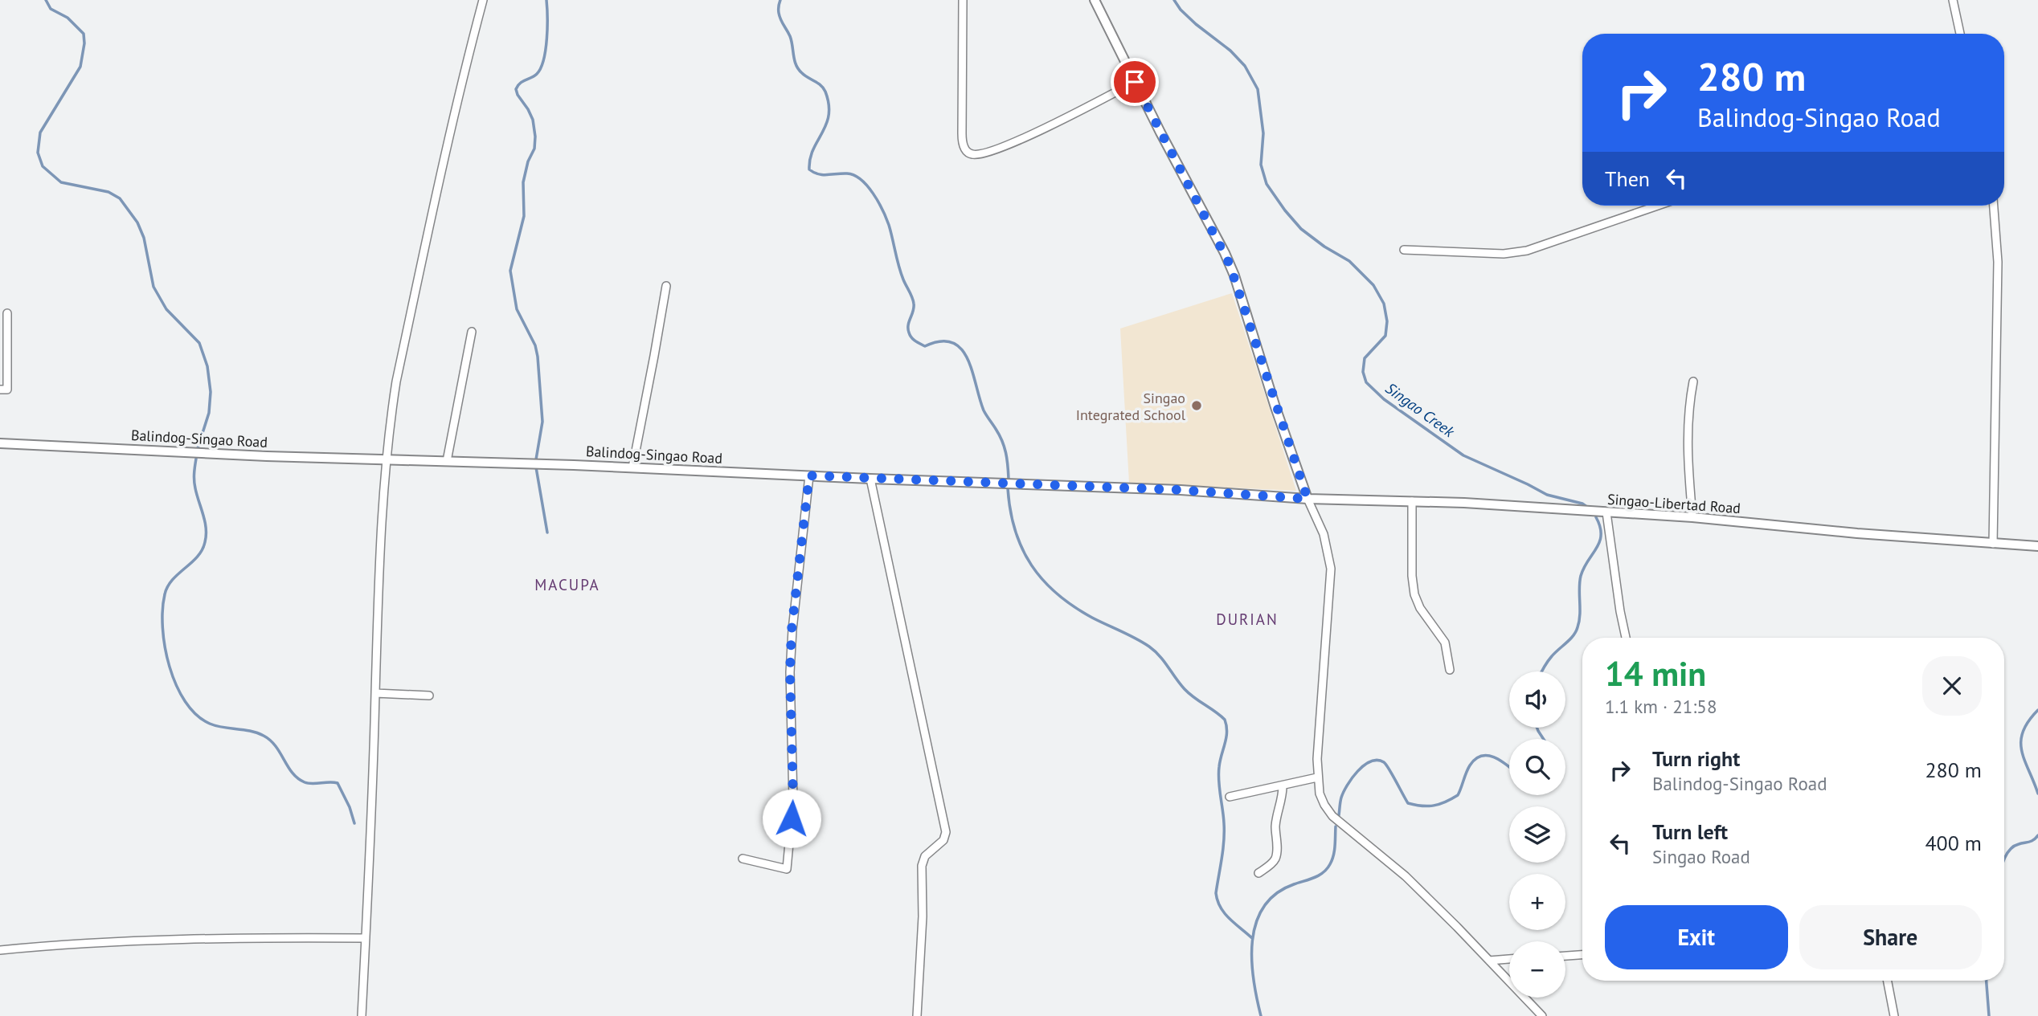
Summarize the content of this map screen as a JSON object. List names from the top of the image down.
{
  "streets": {
    "street": ["Balindog-Singao Road", "Singao-Libertad Road"]
  },
  "crossings": [
    ["Balindog-Singao Road", "Singao-Libertad Road"]
  ],
  "districts": ["MACUPA", "DURIAN"],
  "water": ["Singao Creek"],
  "places": ["Singao Integrated School"],
  "page": {
    "turn": ["280 m", "Balindog-Singao Road"],
    "then": "Then",
    "heading": ["14 min", "1.1 km · 21:58"],
    "map_buttons": ["+", "−"],
    "list": [
      {
        "name": "Turn right",
        "note": "Balindog-Singao Road",
        "value": "280 m"
      },
      {
        "name": "Turn left",
        "note": "Singao Road",
        "value": "400 m"
      }
    ],
    "buttons": ["Exit", "Share"]
  }
}
